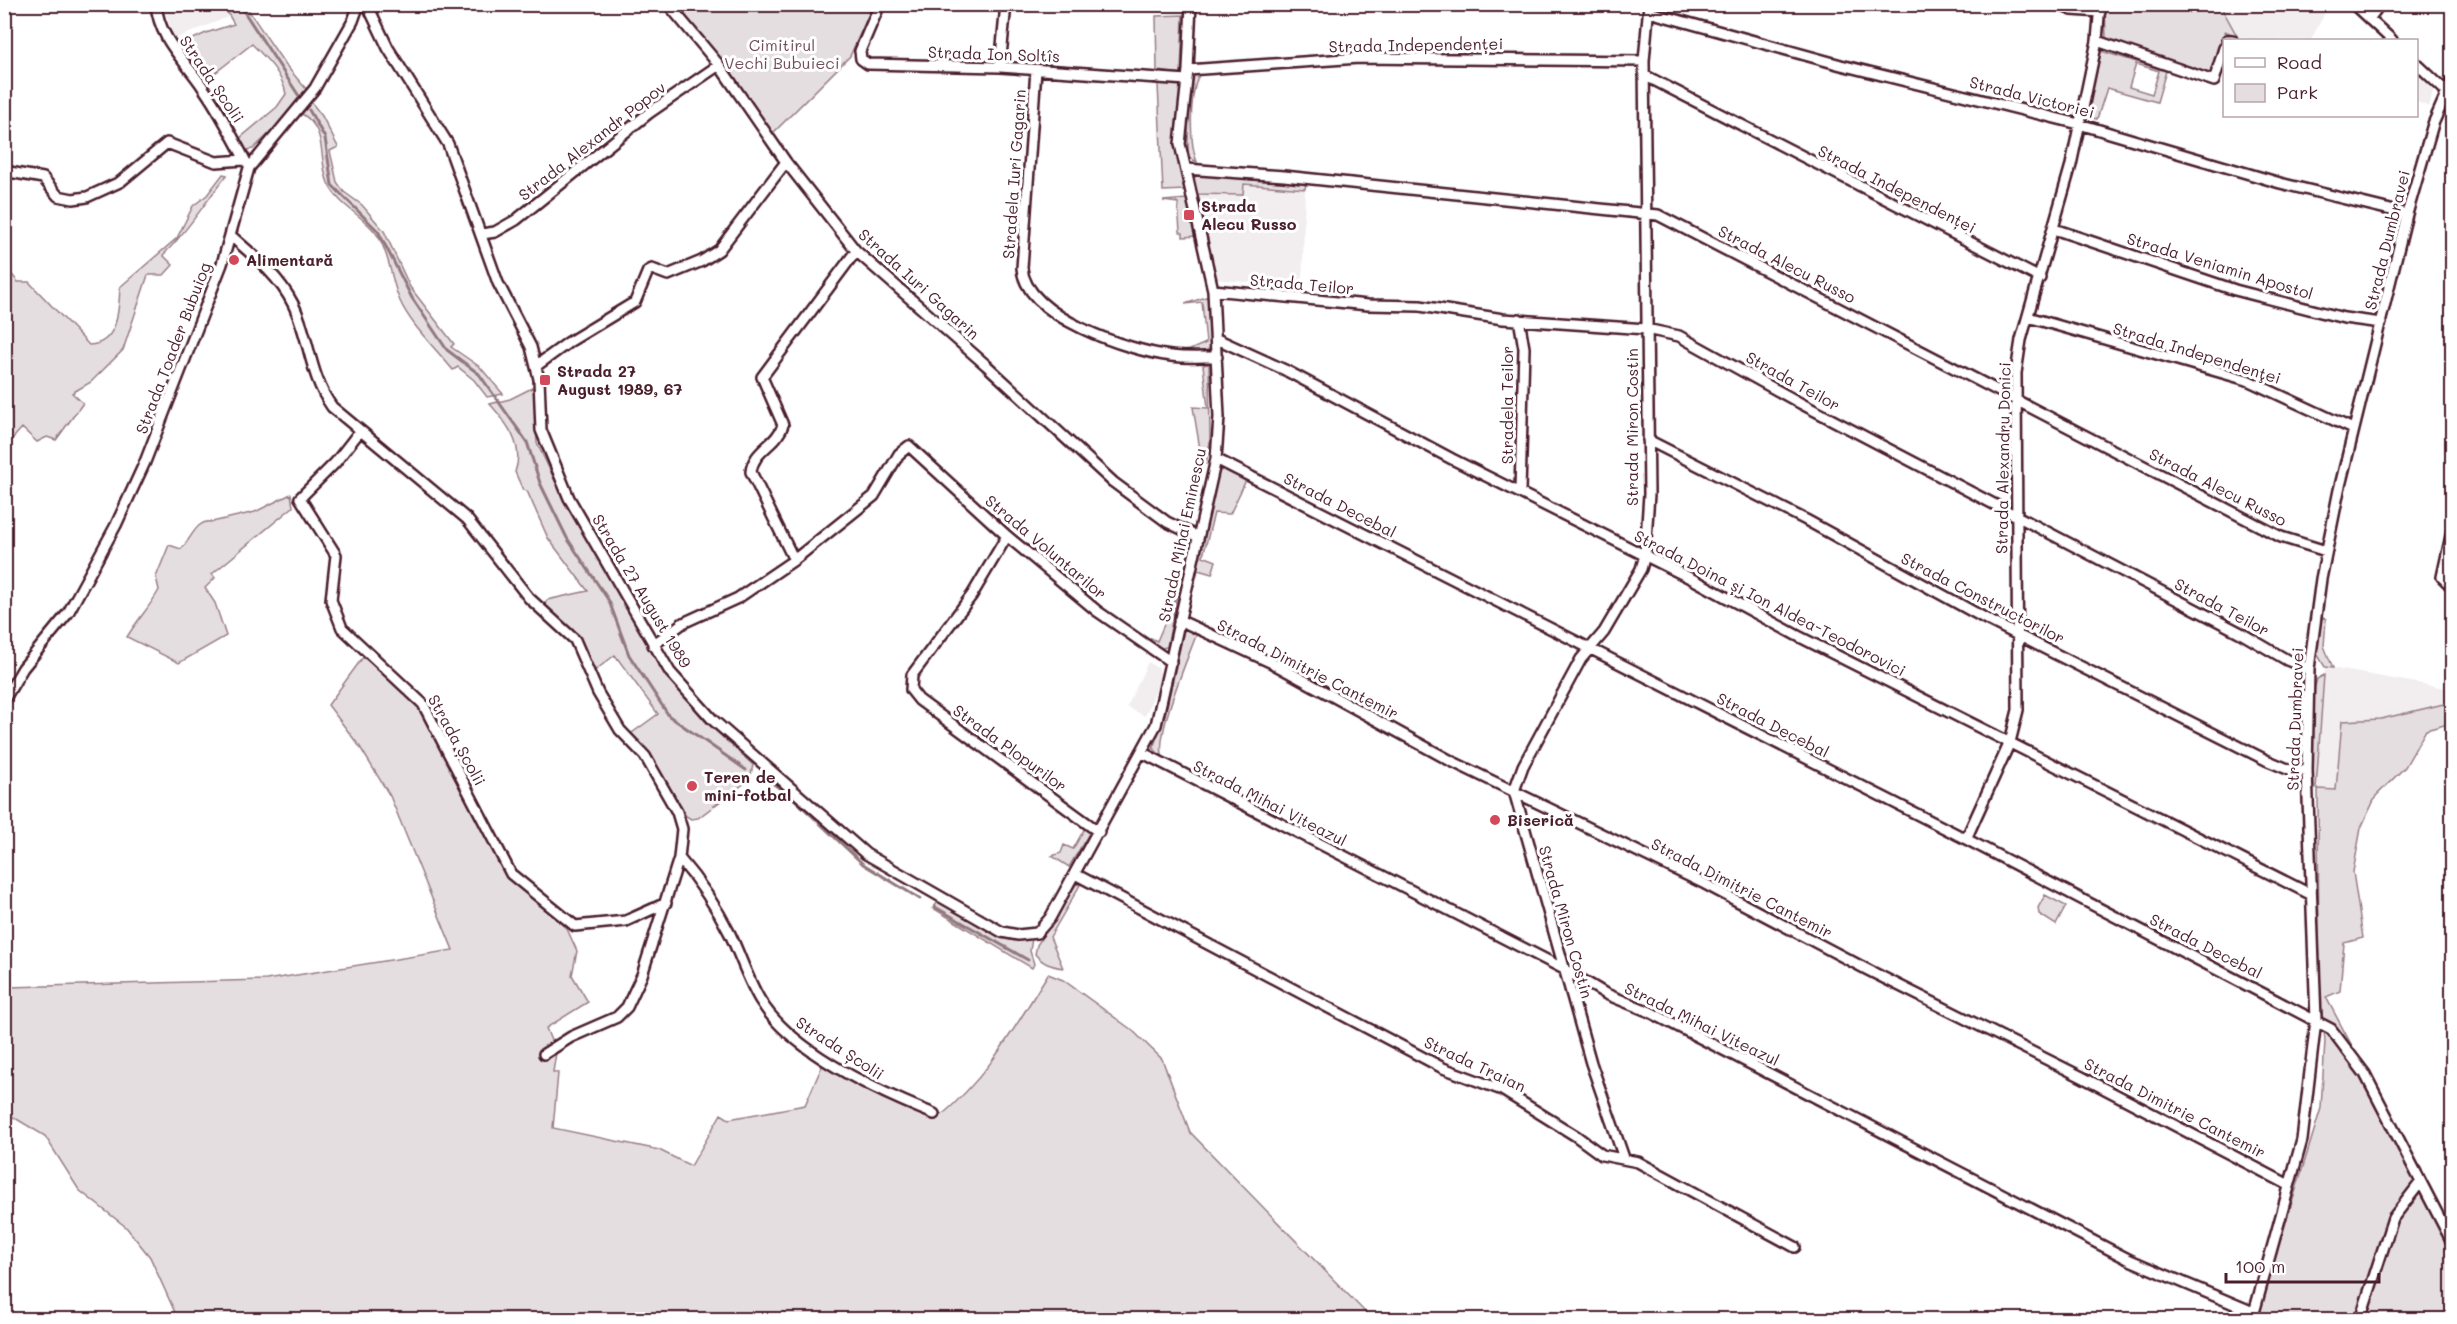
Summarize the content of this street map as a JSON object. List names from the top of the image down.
{
  "streets": {
    "street": [
      "Strada Independenței",
      "Strada Ion Soltîs",
      "Strada Școlii",
      "Strada Victoriei",
      "Strada Alexandr Popov",
      "Stradela Iuri Gagarin",
      "Strada Dumbravei",
      "Strada Alecu Russo",
      "Strada Veniamin Apostol",
      "Strada Iuri Gagarin",
      "Strada Teilor",
      "Strada Toader Bubuiog",
      "Strada Independenţei",
      "Stradela Teilor",
      "Strada Miron Costin",
      "Strada Alexandru Donici",
      "Strada Decebal",
      "Strada Mihai Eminescu",
      "Strada Voluntarilor",
      "Strada 27 August 1989",
      "Strada Constructorilor",
      "Strada Doina și Ion Aldea-Teodorovici",
      "Strada Dimitrie Cantemir",
      "Strada Plopurilor",
      "Strada Mihai Viteazul",
      "Strada Traian"
    ]
  },
  "crossings": [
    ["Strada Independenței", "Strada Ion Soltîs"],
    ["Strada Independenței", "Strada Miron Costin"],
    ["Strada Independenței", "Strada Alexandru Donici"],
    ["Strada Independenței", "Strada Mihai Eminescu"],
    ["Strada Ion Soltîs", "Stradela Iuri Gagarin"],
    ["Strada Ion Soltîs", "Strada Mihai Eminescu"],
    ["Strada Școlii", "Strada Toader Bubuiog"],
    ["Strada Victoriei", "Strada Dumbravei"],
    ["Strada Victoriei", "Strada Miron Costin"],
    ["Strada Victoriei", "Strada Alexandru Donici"],
    ["Strada Alexandr Popov", "Strada Iuri Gagarin"],
    ["Strada Alexandr Popov", "Strada 27 August 1989"],
    ["Stradela Iuri Gagarin", "Strada Mihai Eminescu"],
    ["Strada Dumbravei", "Strada Alecu Russo"],
    ["Strada Dumbravei", "Strada Veniamin Apostol"],
    ["Strada Dumbravei", "Strada Teilor"],
    ["Strada Dumbravei", "Strada Independenţei"],
    ["Strada Dumbravei", "Strada Decebal"],
    ["Strada Dumbravei", "Strada Constructorilor"],
    ["Strada Dumbravei", "Strada Doina și Ion Aldea-Teodorovici"],
    ["Strada Dumbravei", "Strada Dimitrie Cantemir"],
    ["Strada Dumbravei", "Strada Mihai Viteazul"],
    ["Strada Alecu Russo", "Strada Miron Costin"],
    ["Strada Alecu Russo", "Strada Alexandru Donici"],
    ["Strada Alecu Russo", "Strada Mihai Eminescu"],
    ["Strada Veniamin Apostol", "Strada Alexandru Donici"],
    ["Strada Iuri Gagarin", "Strada Mihai Eminescu"],
    ["Strada Teilor", "Stradela Teilor"],
    ["Strada Teilor", "Strada Miron Costin"],
    ["Strada Teilor", "Strada Alexandru Donici"],
    ["Strada Teilor", "Strada Mihai Eminescu"],
    ["Strada Independenţei", "Strada Alexandru Donici"],
    ["Stradela Teilor", "Strada Doina și Ion Aldea-Teodorovici"],
    ["Strada Miron Costin", "Strada Decebal"],
    ["Strada Miron Costin", "Strada Constructorilor"],
    ["Strada Miron Costin", "Strada Doina și Ion Aldea-Teodorovici"],
    ["Strada Miron Costin", "Strada Dimitrie Cantemir"],
    ["Strada Miron Costin", "Strada Mihai Viteazul"],
    ["Strada Miron Costin", "Strada Traian"],
    ["Strada Alexandru Donici", "Strada Decebal"],
    ["Strada Alexandru Donici", "Strada Constructorilor"],
    ["Strada Alexandru Donici", "Strada Doina și Ion Aldea-Teodorovici"],
    ["Strada Decebal", "Strada Mihai Eminescu"],
    ["Strada Mihai Eminescu", "Strada Voluntarilor"],
    ["Strada Mihai Eminescu", "Strada 27 August 1989"],
    ["Strada Mihai Eminescu", "Strada Doina și Ion Aldea-Teodorovici"],
    ["Strada Mihai Eminescu", "Strada Dimitrie Cantemir"],
    ["Strada Mihai Eminescu", "Strada Plopurilor"],
    ["Strada Mihai Eminescu", "Strada Mihai Viteazul"],
    ["Strada Mihai Eminescu", "Strada Traian"],
    ["Strada Voluntarilor", "Strada Plopurilor"]
  ],
  "parks": ["Cimitirul Vechi Bubuieci"],
  "places": {
    "transit": ["Strada Alecu Russo", "Strada 27 August 1989, 67"],
    "other": ["Alimentară", "Teren de mini-fotbal", "Biserică"]
  },
  "legend": ["Road", "Park"],
  "scale_bar": "100 m"
}
